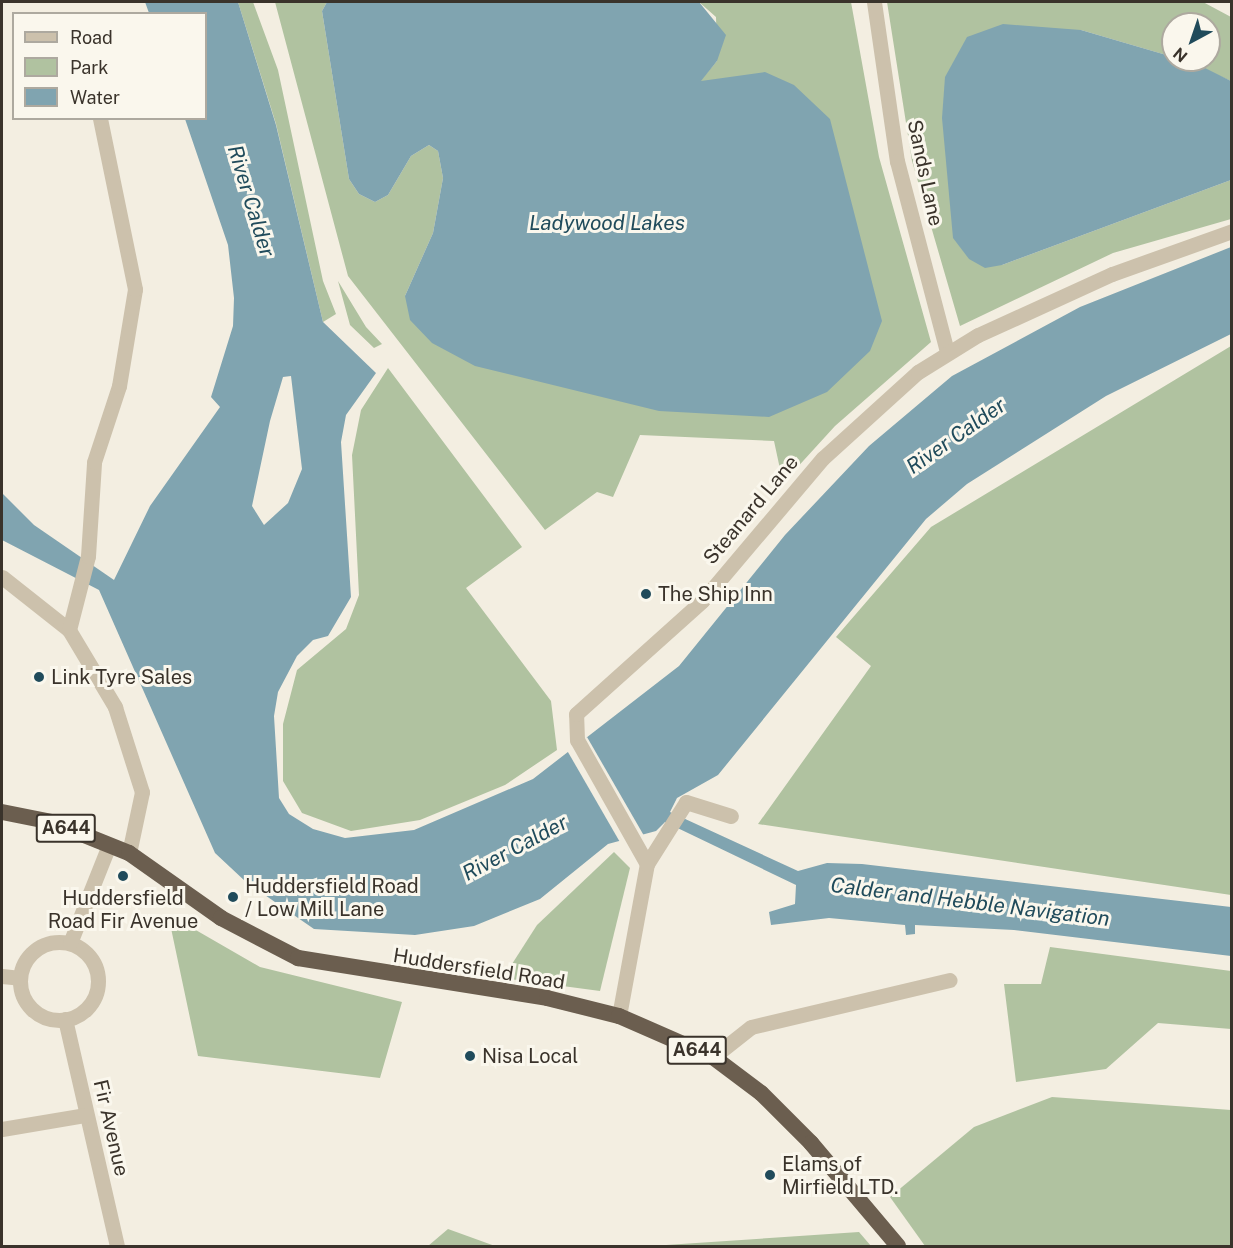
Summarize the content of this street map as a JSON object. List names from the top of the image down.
{
  "streets": {
    "highway": ["A644", "Huddersfield Road"],
    "street": ["Sands Lane", "Steanard Lane", "Fir Avenue"]
  },
  "crossings": [
    ["Sands Lane", "Steanard Lane"],
    ["Steanard Lane", "Huddersfield Road"]
  ],
  "water": ["River Calder", "Ladywood Lakes", "Calder and Hebble Navigation"],
  "places": [
    "The Ship Inn",
    "Link Tyre Sales",
    "Huddersfield Road Fir Avenue",
    "Huddersfield Road / Low Mill Lane",
    "Nisa Local",
    "Elams of Mirfield LTD."
  ],
  "legend": ["Road", "Park", "Water"],
  "north": "bottom left"
}
